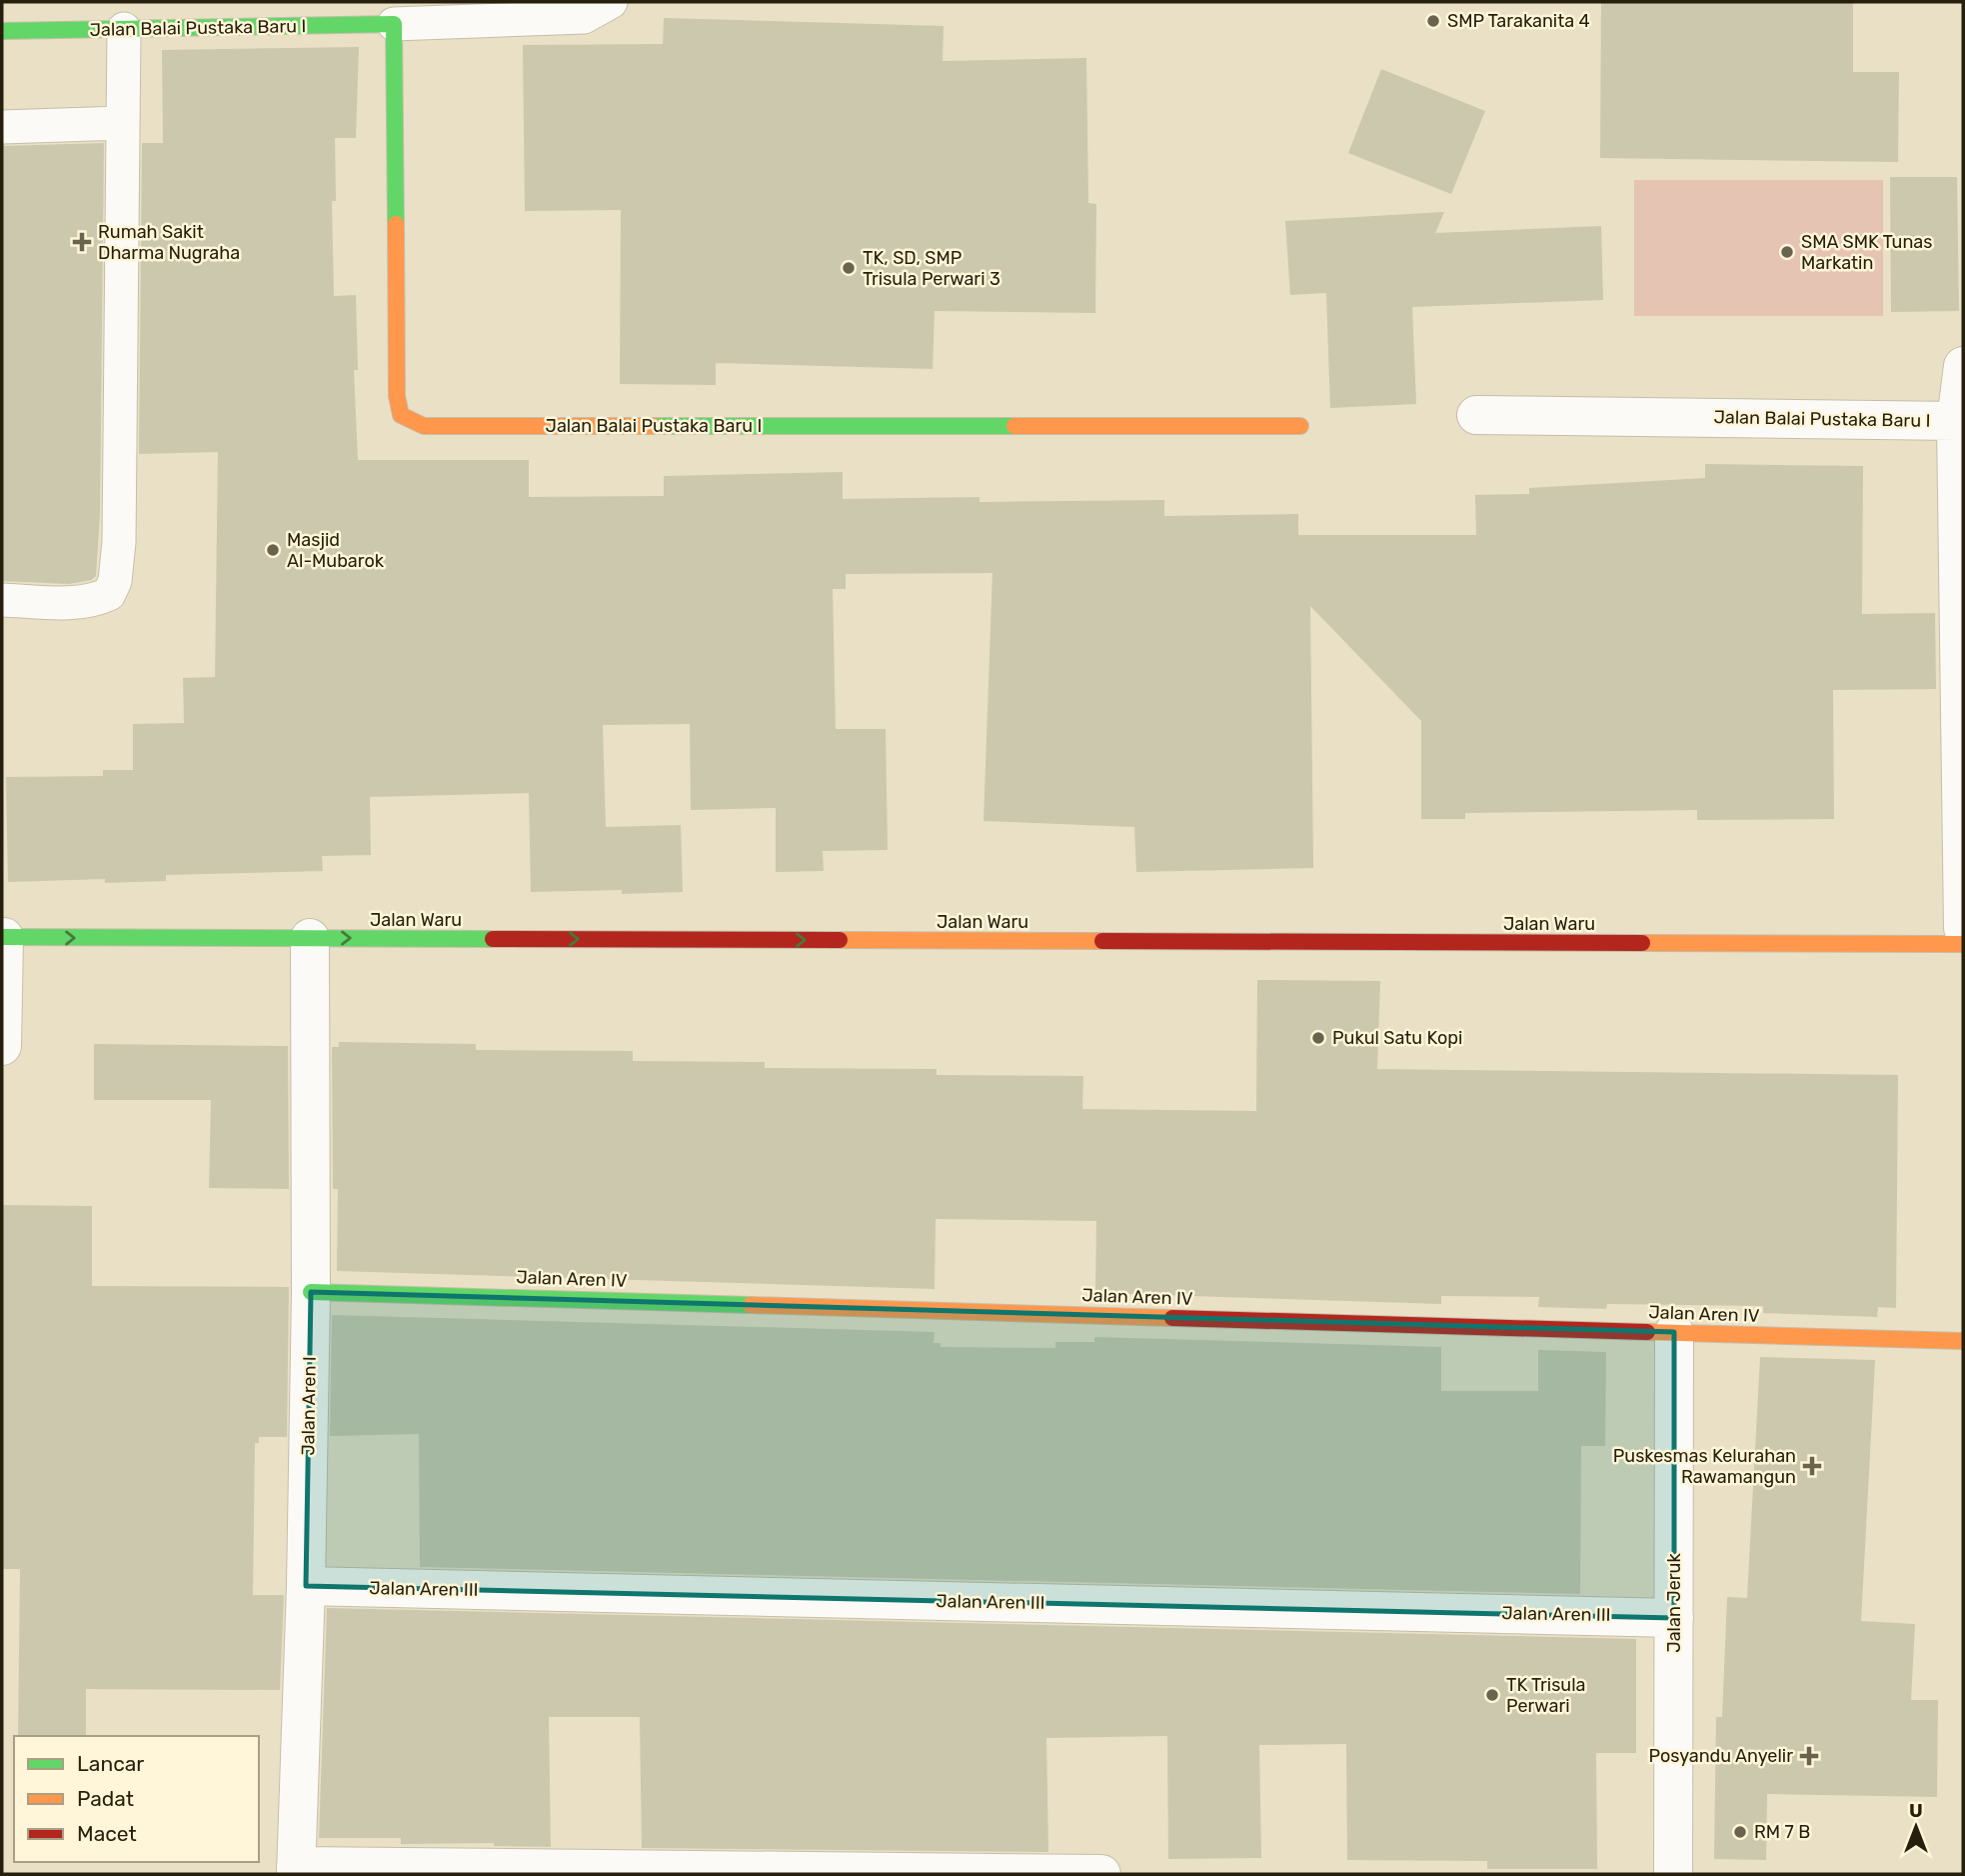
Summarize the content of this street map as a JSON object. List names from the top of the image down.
{
  "streets": {
    "street": [
      "Jalan Balai Pustaka Baru I",
      "Jalan Waru",
      "Jalan Aren IV",
      "Jalan Aren I",
      "Jalan Aren III",
      "Jalan Jeruk"
    ]
  },
  "crossings": [
    ["Jalan Waru", "Jalan Aren I"],
    ["Jalan Aren IV", "Jalan Aren I"],
    ["Jalan Aren IV", "Jalan Jeruk"],
    ["Jalan Aren I", "Jalan Aren III"],
    ["Jalan Aren III", "Jalan Jeruk"]
  ],
  "one_way": ["Jalan Waru"],
  "places": {
    "other": [
      "SMP Tarakanita 4",
      "SMA SMK Tunas Markatin",
      "TK, SD, SMP Trisula Perwari 3",
      "Masjid Al-Mubarok",
      "Pukul Satu Kopi",
      "TK Trisula Perwari",
      "RM 7 B"
    ],
    "health": ["Rumah Sakit Dharma Nugraha", "Puskesmas Kelurahan Rawamangun", "Posyandu Anyelir"]
  },
  "legend": ["Lancar", "Padat", "Macet"],
  "north": "top"
}
